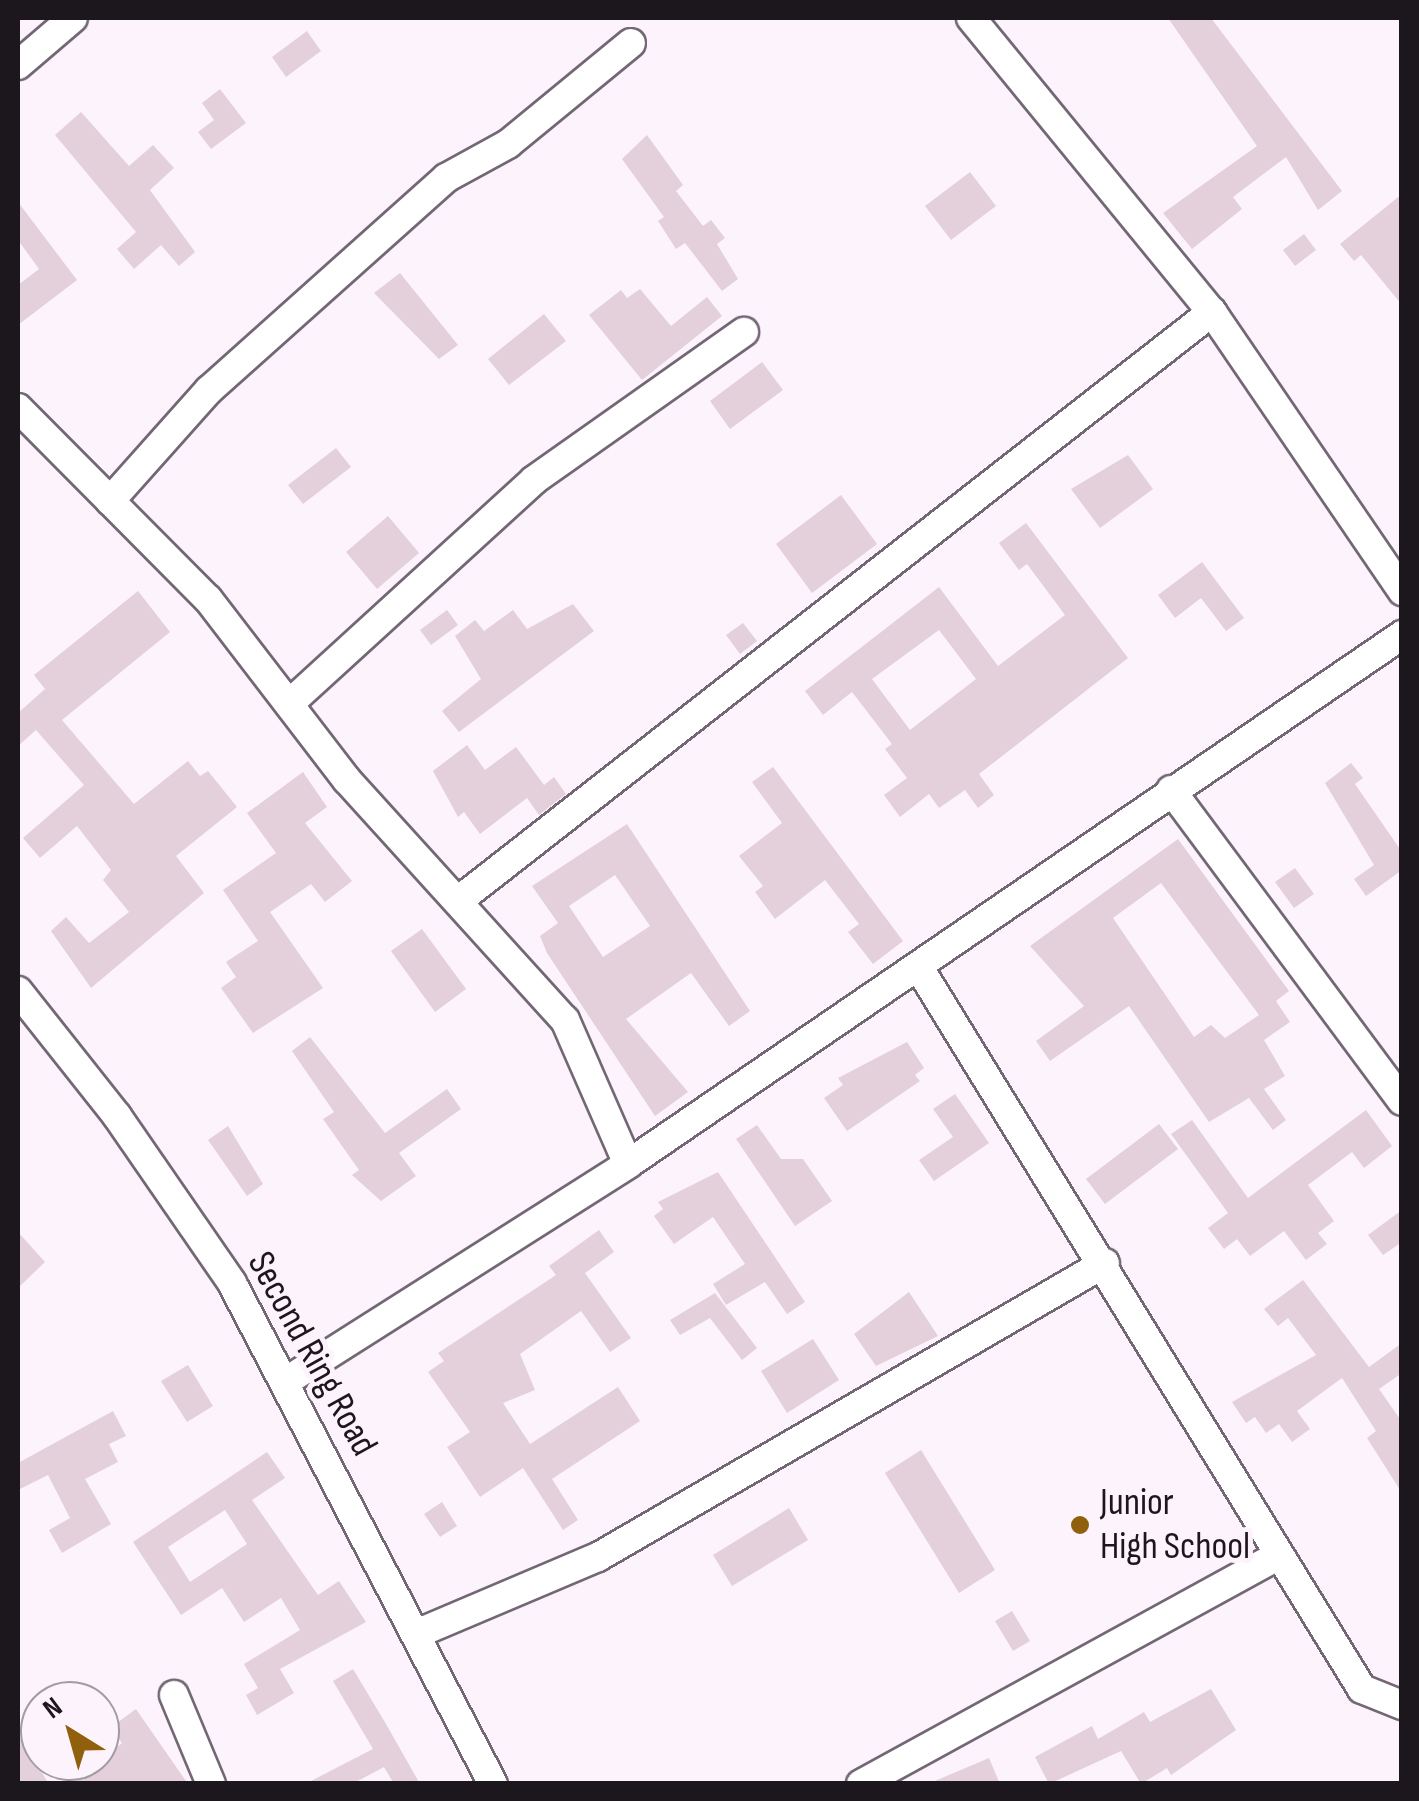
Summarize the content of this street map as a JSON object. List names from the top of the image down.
{
  "streets": {
    "street": ["Second Ring Road"]
  },
  "places": ["Junior High School"],
  "north": "top left"
}
